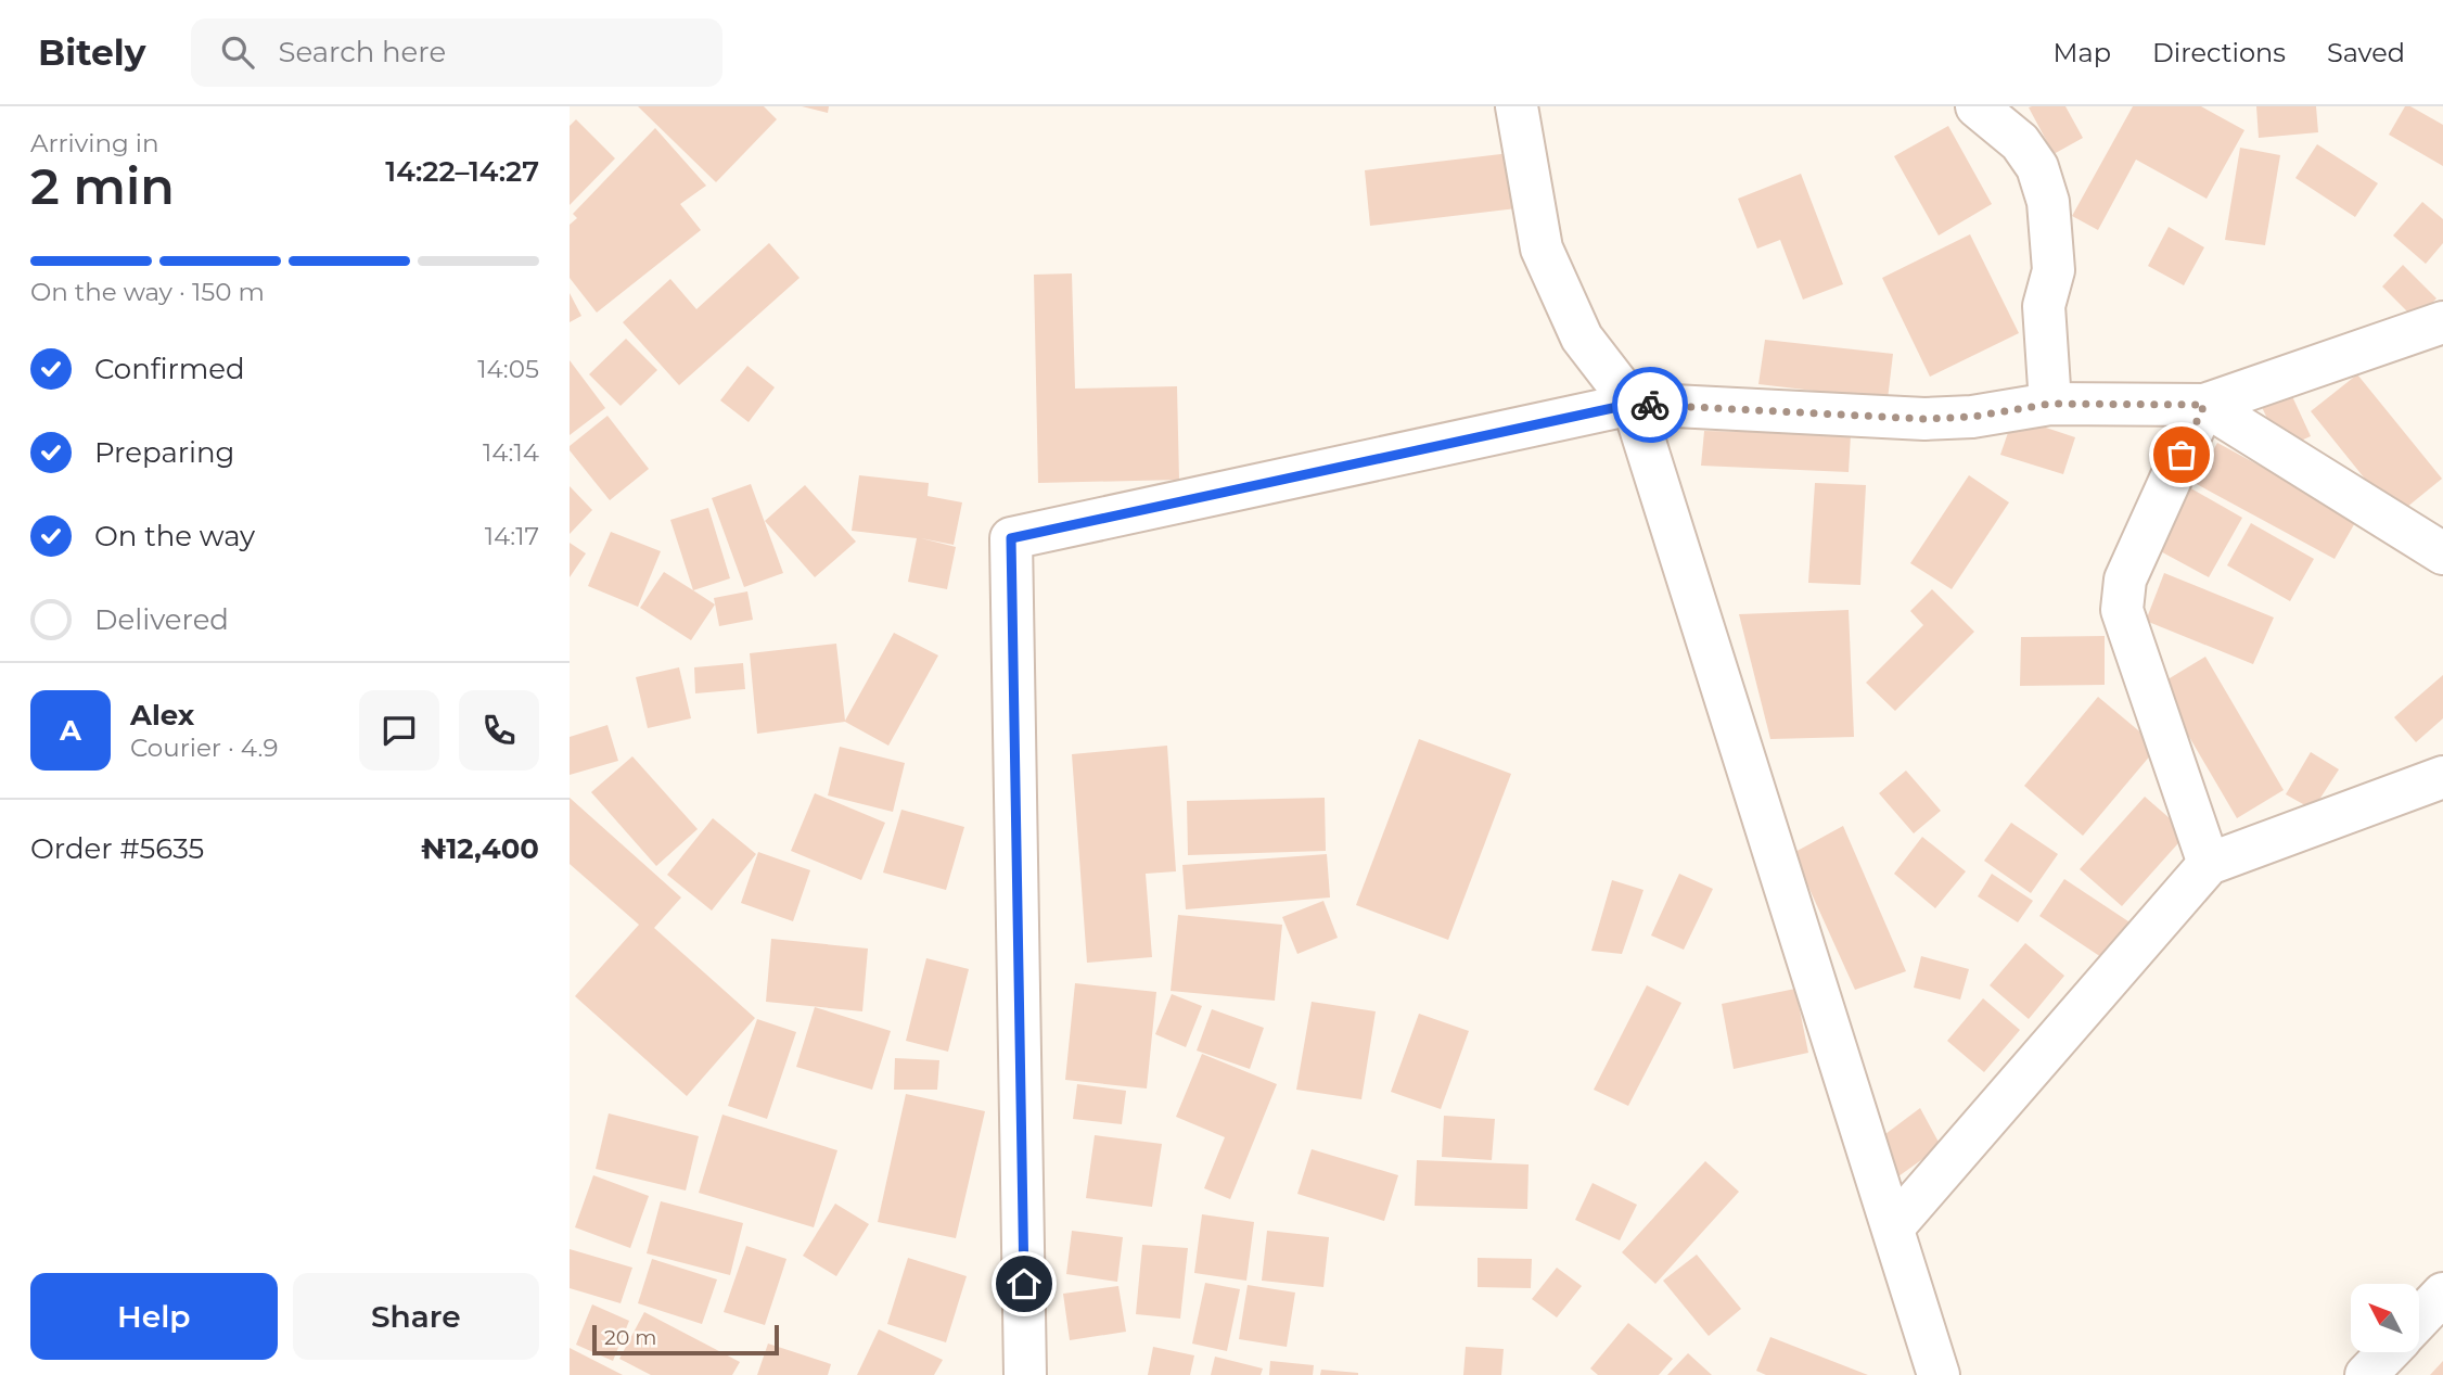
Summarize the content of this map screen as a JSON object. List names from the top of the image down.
{
  "scale_bar": "20 m",
  "north": "top left",
  "page": {
    "header": "Bitely",
    "search": "Search here",
    "nav": ["Map", "Directions", "Saved"],
    "heading": ["2 min", "Arriving in", "14:22–14:27"],
    "panel": [
      "Alex",
      "Courier · 4.9",
      "Order #5635",
      "₦12,400"
    ],
    "bar": "On the way · 150 m",
    "list": [
      ["Confirmed", "14:05"],
      ["Preparing", "14:14"],
      ["On the way", "14:17"],
      "Delivered"
    ],
    "round": "A",
    "buttons": ["Help", "Share"],
    "scale": "20 m"
  }
}
